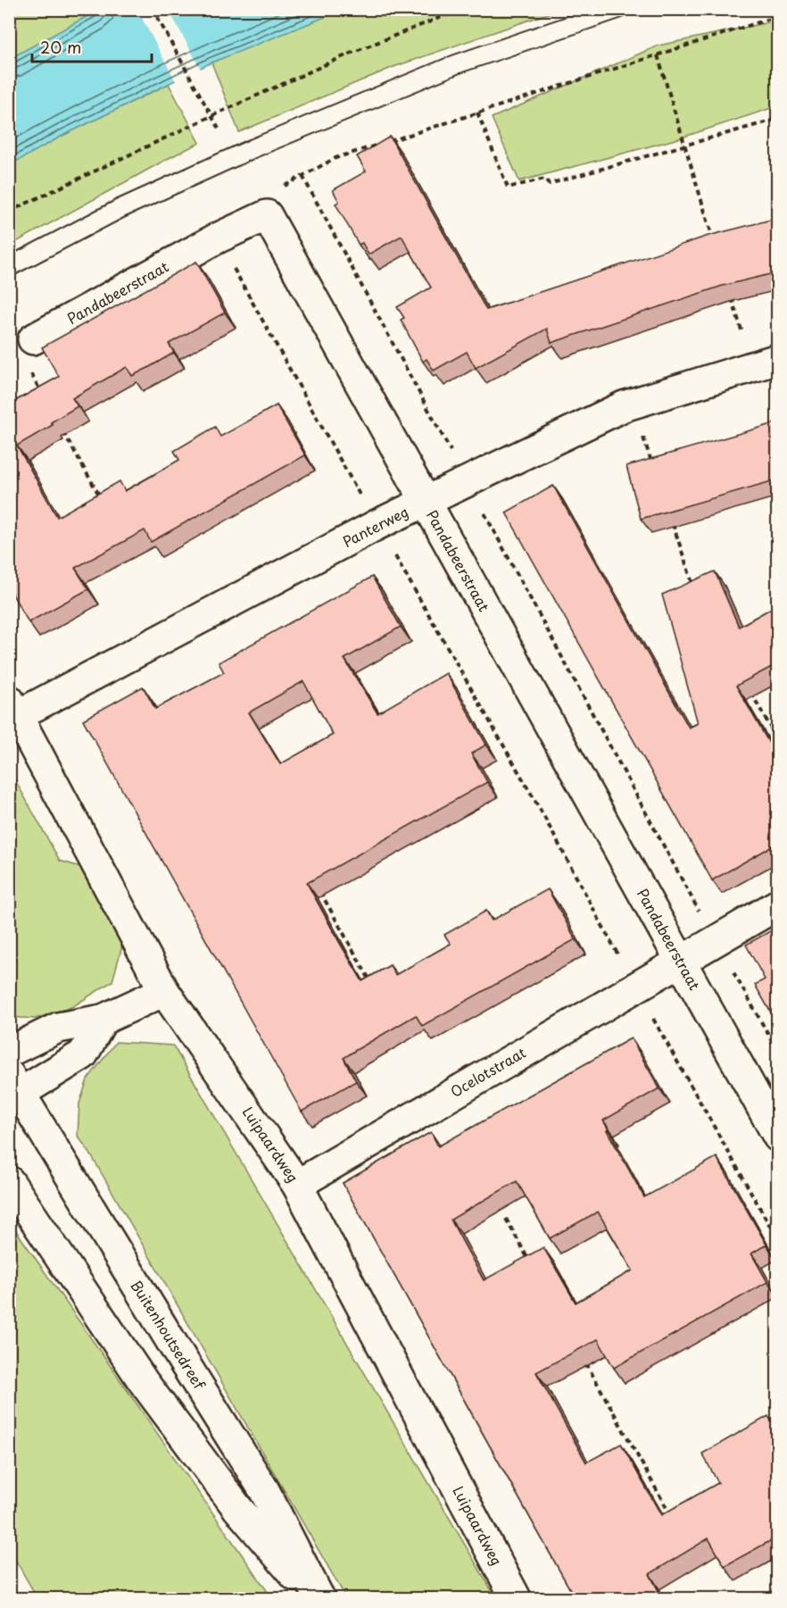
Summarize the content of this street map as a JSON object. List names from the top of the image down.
{
  "streets": {
    "street": [
      "Pandabeerstraat",
      "Panterweg",
      "Ocelotstraat",
      "Luipaardweg",
      "Buitenhoutsedreef"
    ]
  },
  "crossings": [
    ["Pandabeerstraat", "Panterweg"],
    ["Pandabeerstraat", "Ocelotstraat"],
    ["Panterweg", "Luipaardweg"],
    ["Ocelotstraat", "Luipaardweg"]
  ],
  "scale_bar": "20 m"
}
